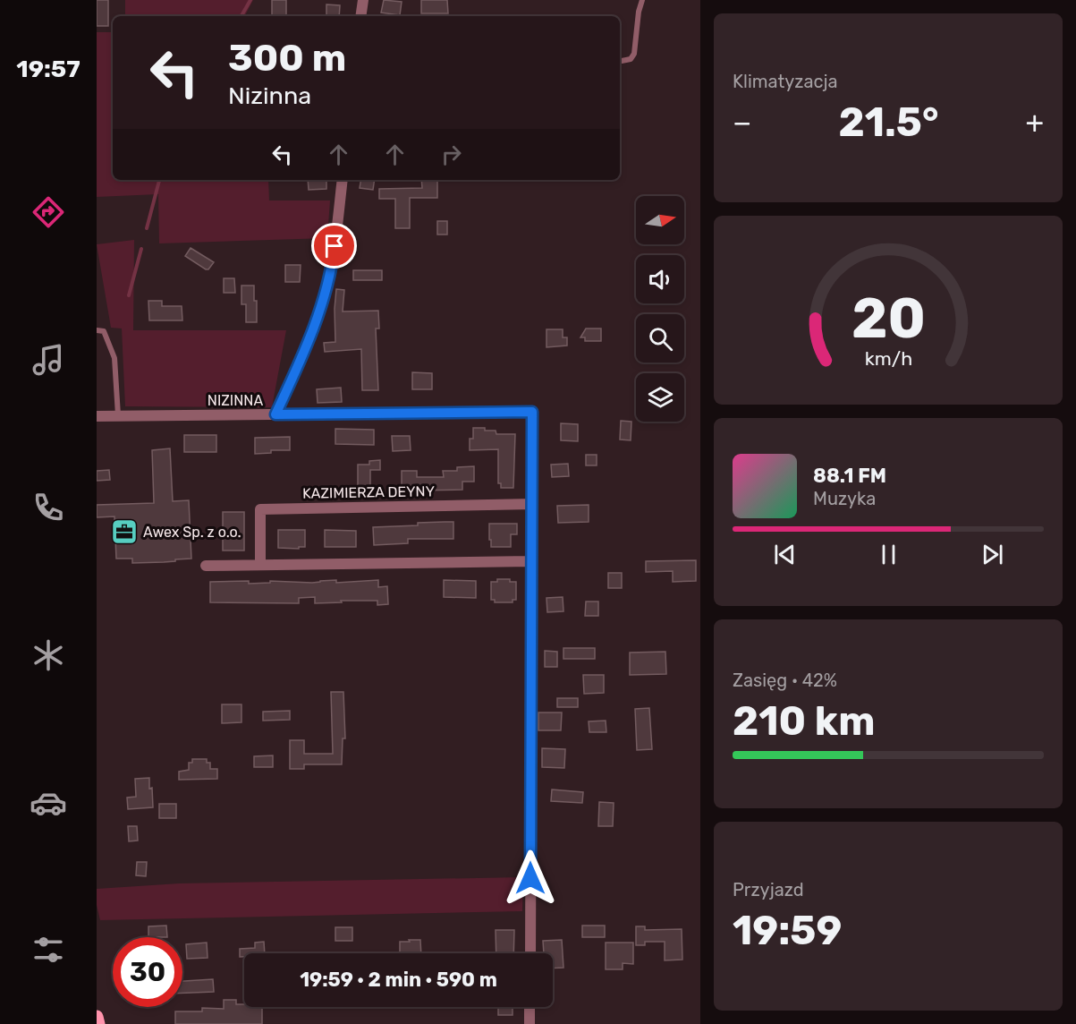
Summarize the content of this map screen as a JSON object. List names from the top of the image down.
{
  "streets": {
    "street": ["NIZINNA", "KAZIMIERZA DEYNY"]
  },
  "crossings": [
    ["NIZINNA", "KAZIMIERZA DEYNY"]
  ],
  "places": {
    "office": ["Awex Sp. z o.o."]
  },
  "north": "right",
  "page": {
    "tabs": "19:57",
    "tile": [
      "Klimatyzacja",
      ["Zasięg · 42%", "210 km"],
      ["Przyjazd", "19:59"]
    ],
    "turn": ["300 m", "Nizinna"],
    "heat": ["−", "21.5°", "+"],
    "song": ["88.1 FM", "Muzyka"],
    "limit": "30",
    "trip": "19:59 · 2 min · 590 m",
    "gauge": ["20", "km/h"]
  }
}
